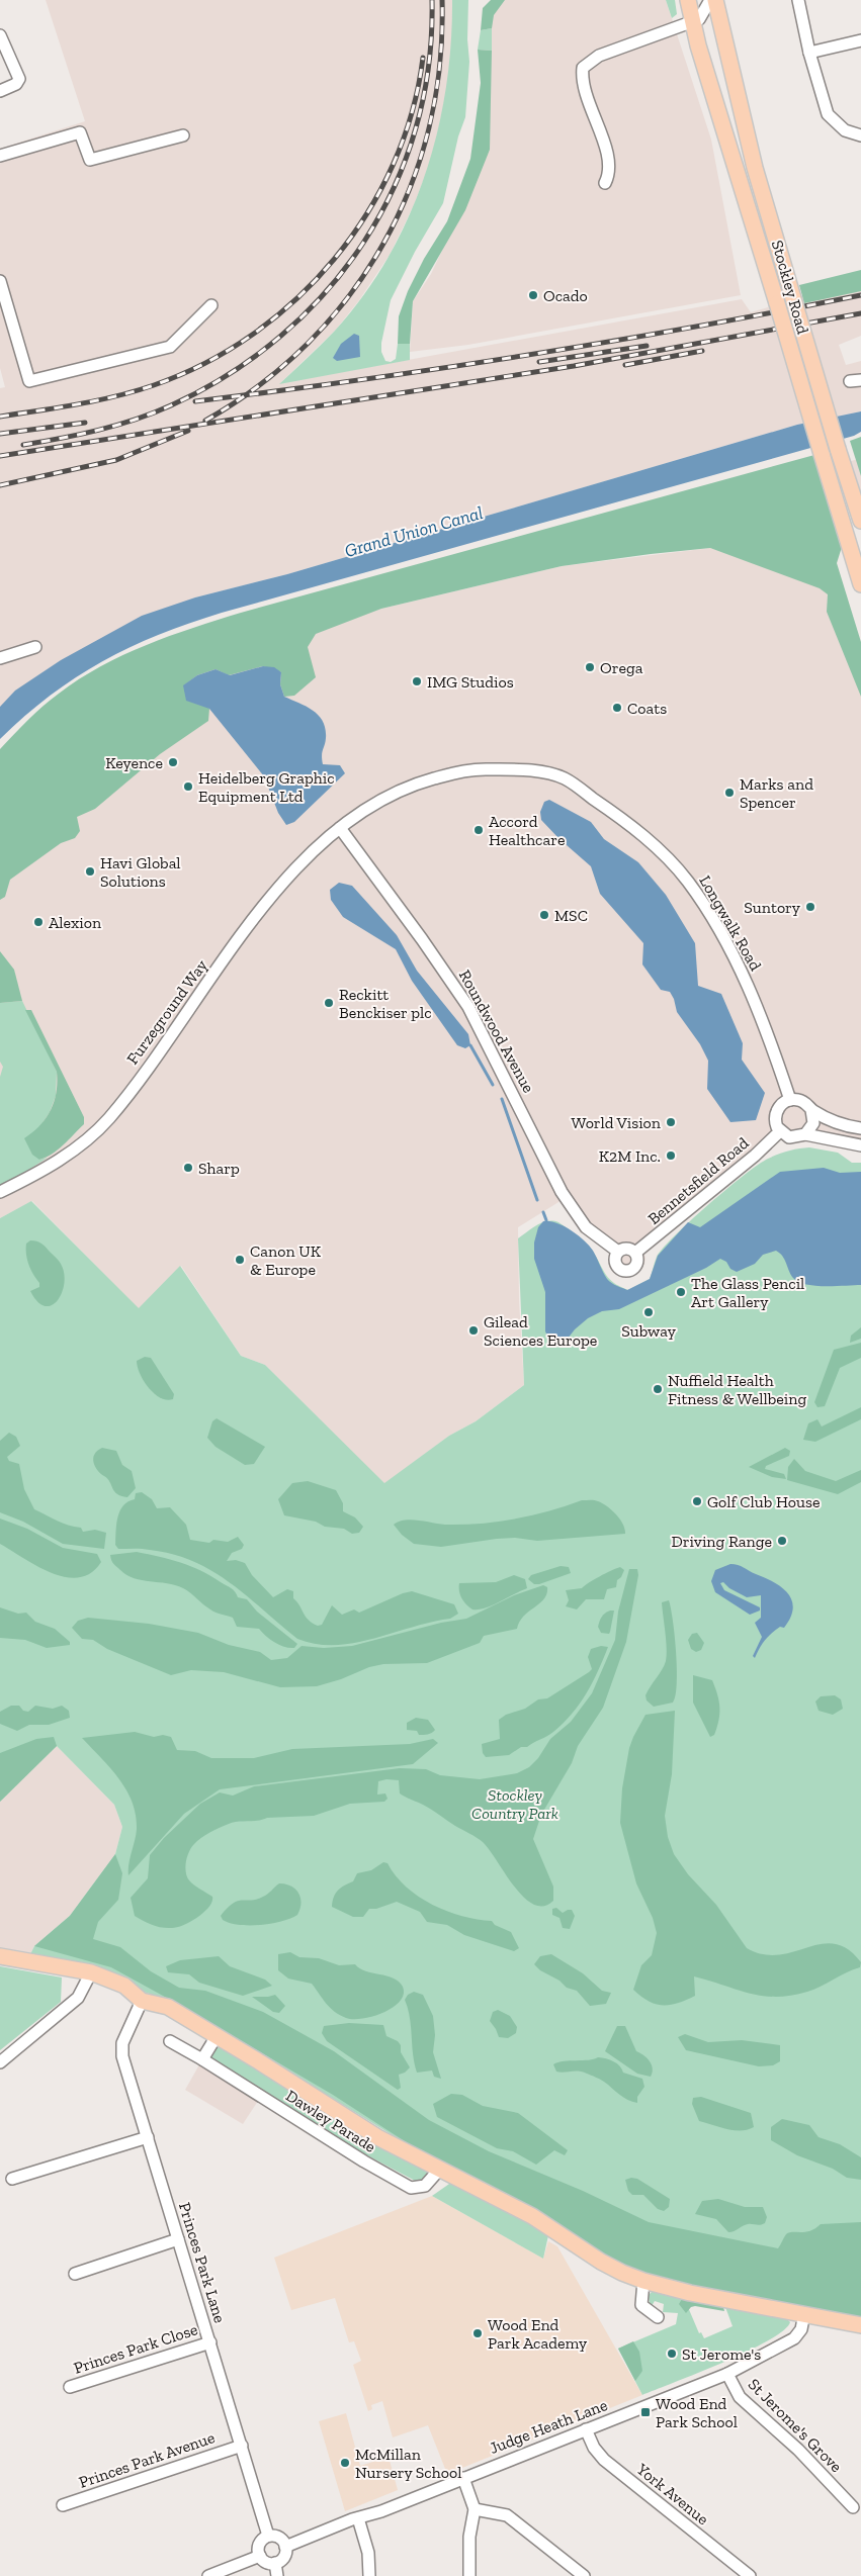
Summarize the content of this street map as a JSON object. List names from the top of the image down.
{
  "streets": {
    "main road": ["Stockley Road"],
    "street": [
      "Longwalk Road",
      "Furzeground Way",
      "Roundwood Avenue",
      "Bennetsfield Road",
      "Dawley Parade",
      "Princes Park Lane",
      "Princes Park Close",
      "St Jerome's Grove",
      "Judge Heath Lane",
      "Princes Park Avenue",
      "York Avenue"
    ]
  },
  "crossings": [
    ["Longwalk Road", "Furzeground Way"],
    ["Longwalk Road", "Roundwood Avenue"],
    ["Longwalk Road", "Bennetsfield Road"],
    ["Furzeground Way", "Roundwood Avenue"],
    ["Roundwood Avenue", "Bennetsfield Road"],
    ["Princes Park Lane", "Princes Park Close"],
    ["Princes Park Lane", "Judge Heath Lane"],
    ["Princes Park Lane", "Princes Park Avenue"],
    ["St Jerome's Grove", "Judge Heath Lane"],
    ["Judge Heath Lane", "York Avenue"]
  ],
  "water": ["Grand Union Canal"],
  "parks": ["Stockley Country Park"],
  "places": {
    "other": [
      "Ocado",
      "Orega",
      "IMG Studios",
      "Coats",
      "Keyence",
      "Heidelberg Graphic Equipment Ltd",
      "Marks and Spencer",
      "Accord Healthcare",
      "Havi Global Solutions",
      "Suntory",
      "MSC",
      "Alexion",
      "Reckitt Benckiser plc",
      "World Vision",
      "K2M Inc.",
      "Sharp",
      "Canon UK & Europe",
      "The Glass Pencil Art Gallery",
      "Subway",
      "Gilead Sciences Europe",
      "Nuffield Health Fitness & Wellbeing",
      "Golf Club House",
      "Driving Range",
      "Wood End Park Academy",
      "St Jerome's",
      "McMillan Nursery School"
    ],
    "transit": ["Wood End Park School"]
  }
}
